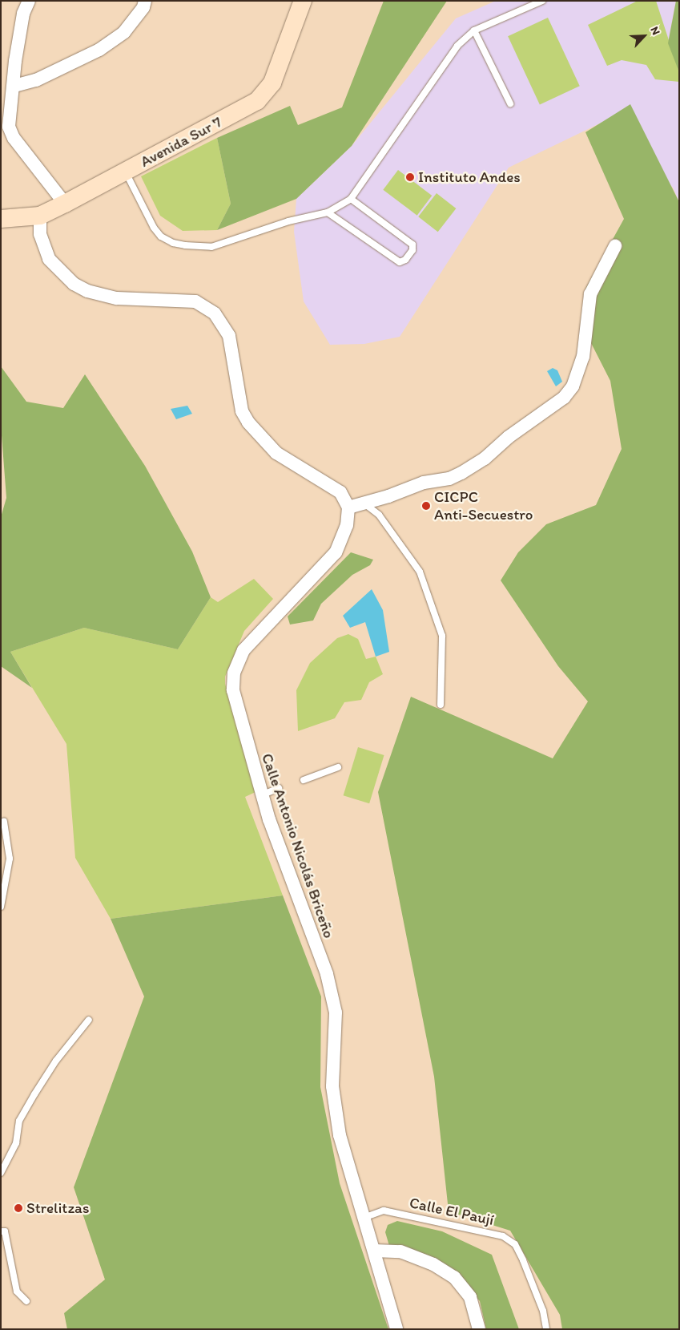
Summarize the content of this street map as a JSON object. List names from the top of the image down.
{
  "streets": {
    "main road": ["Avenida Sur 7"],
    "street": ["Calle Antonio Nicolás Briceño"],
    "lane": ["Calle El Paují"]
  },
  "crossings": [
    ["Calle Antonio Nicolás Briceño", "Calle El Paují"]
  ],
  "places": ["Instituto Andes", "CICPC Anti-Secuestro", "Strelitzas"],
  "north": "top right"
}
